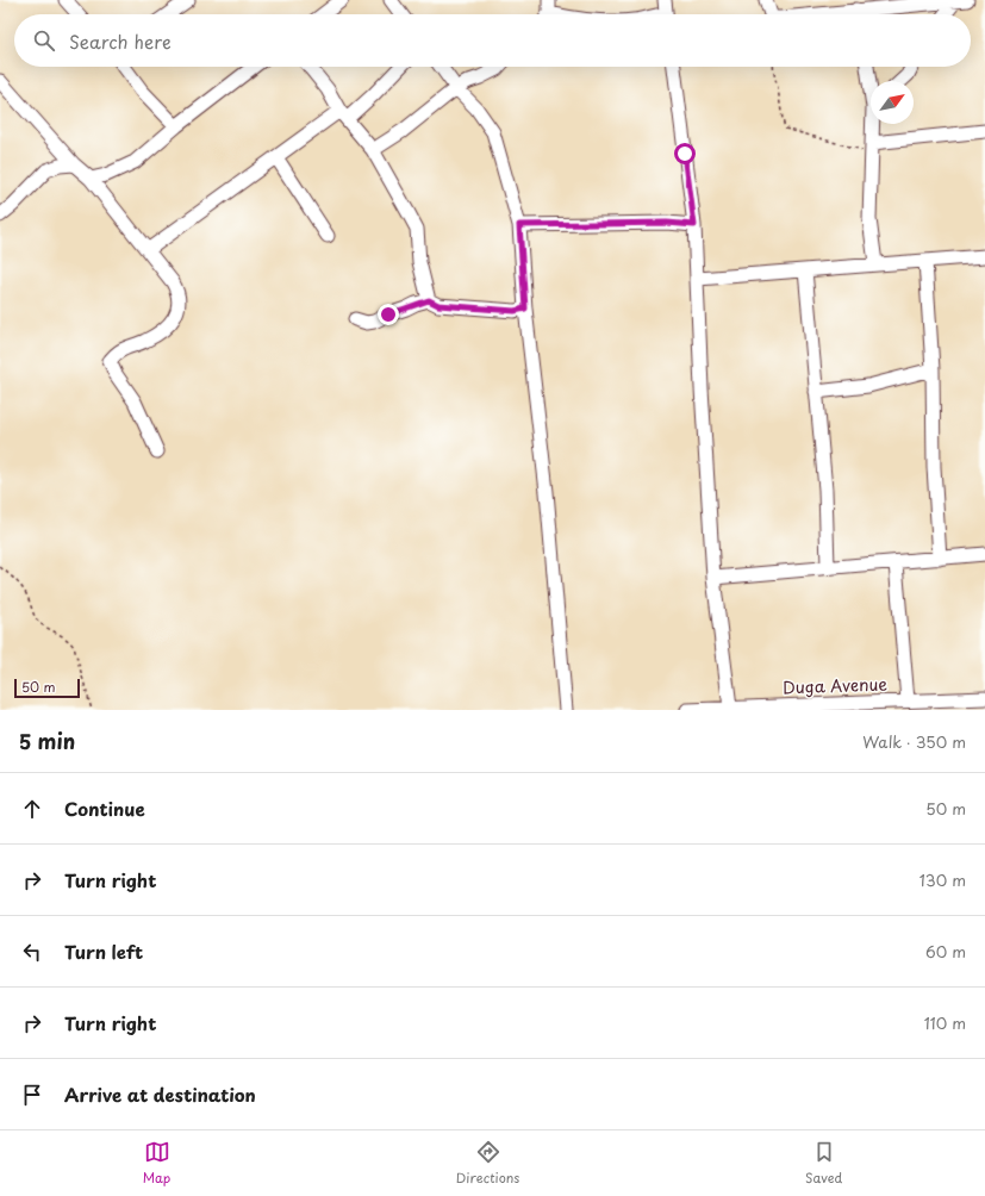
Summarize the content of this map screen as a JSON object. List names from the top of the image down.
{
  "streets": {
    "street": ["Duga Avenue"]
  },
  "scale_bar": "50 m",
  "north": "top right",
  "page": {
    "search": "Search here",
    "scale": "50 m",
    "heading": ["5 min", "Walk · 350 m"],
    "list": [
      ["Continue", "50 m"],
      ["Turn right", "130 m"],
      ["Turn left", "60 m"],
      ["Turn right", "110 m"],
      "Arrive at destination"
    ],
    "nav": ["Map", "Directions", "Saved"]
  }
}
